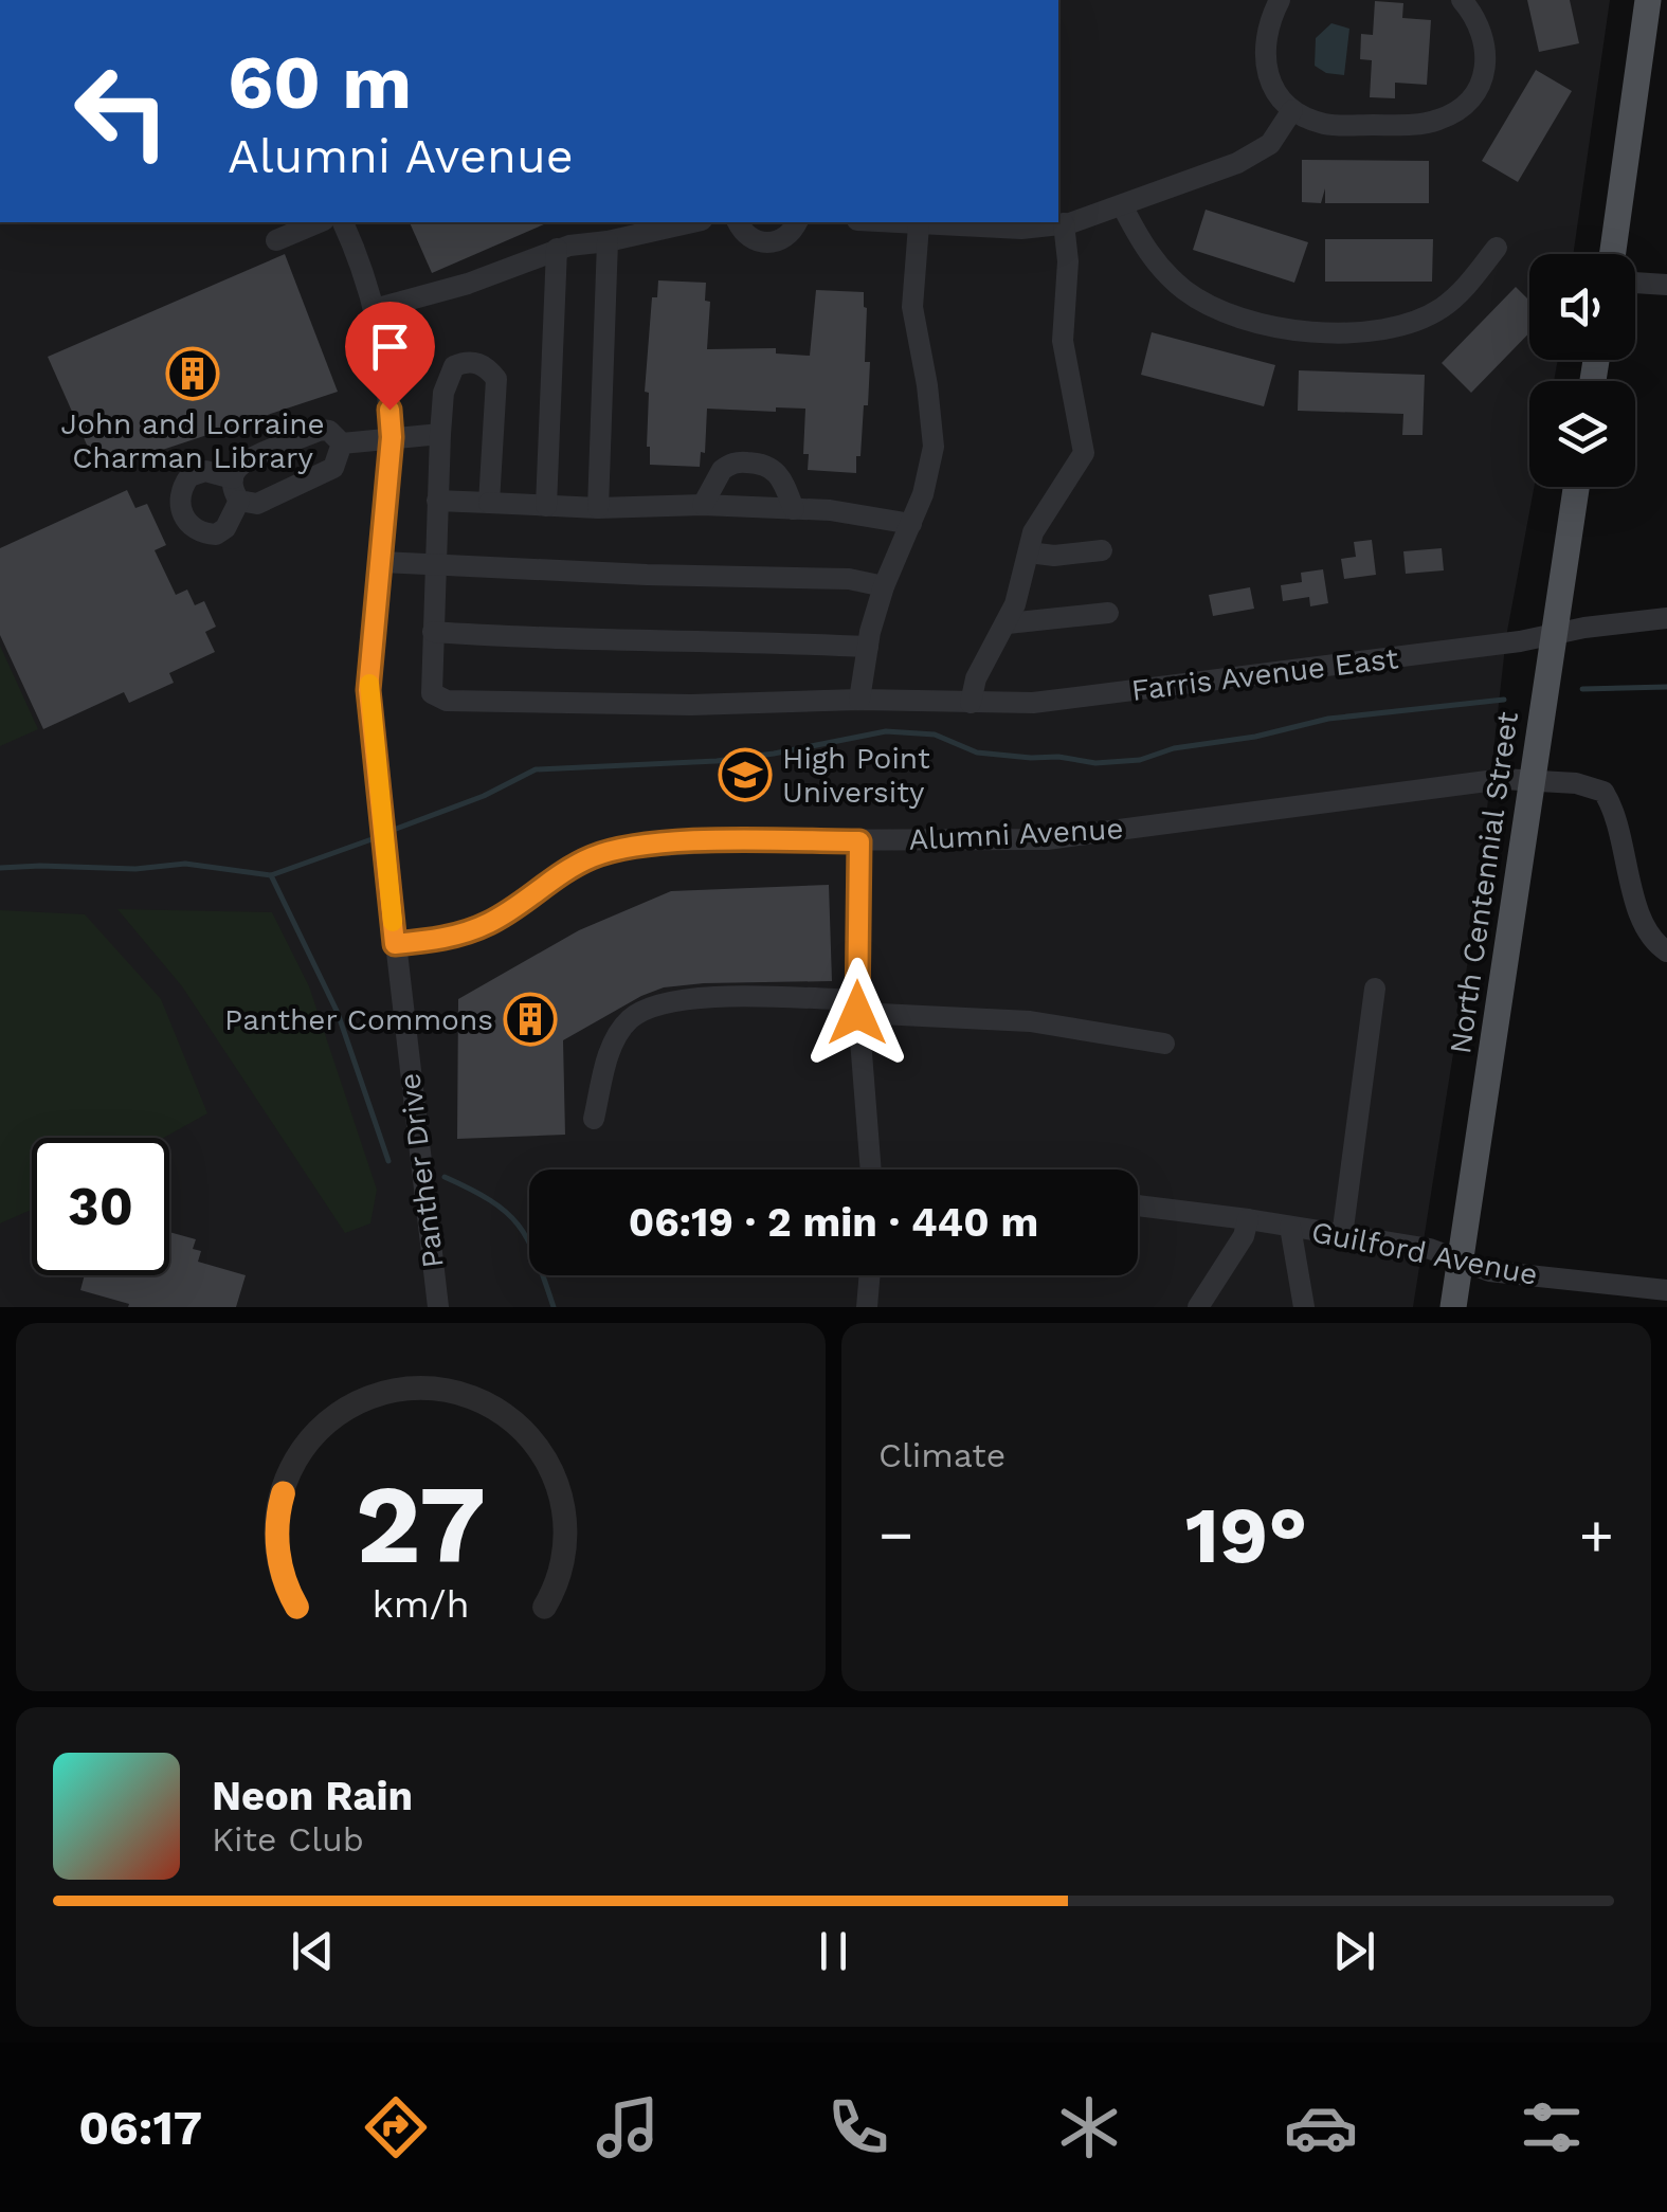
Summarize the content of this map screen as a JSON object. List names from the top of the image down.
{
  "streets": {
    "main road": ["North Centennial Street"],
    "street": [
      "Farris Avenue East",
      "Alumni Avenue",
      "Panther Drive",
      "Guilford Avenue"
    ]
  },
  "crossings": [
    ["Farris Avenue East", "North Centennial Street"],
    ["Alumni Avenue", "North Centennial Street"],
    ["Alumni Avenue", "Panther Drive"],
    ["North Centennial Street", "Guilford Avenue"]
  ],
  "places": {
    "building": ["John and Lorraine Charman Library", "Panther Commons"],
    "school or university": ["High Point University"]
  },
  "page": {
    "turn": ["60 m", "Alumni Avenue"],
    "limit": "30",
    "trip": "06:19 · 2 min · 440 m",
    "tile": "Climate",
    "heat": ["−", "19°", "+"],
    "song": ["Neon Rain", "Kite Club"],
    "tabs": "06:17",
    "gauge": ["27", "km/h"]
  }
}
